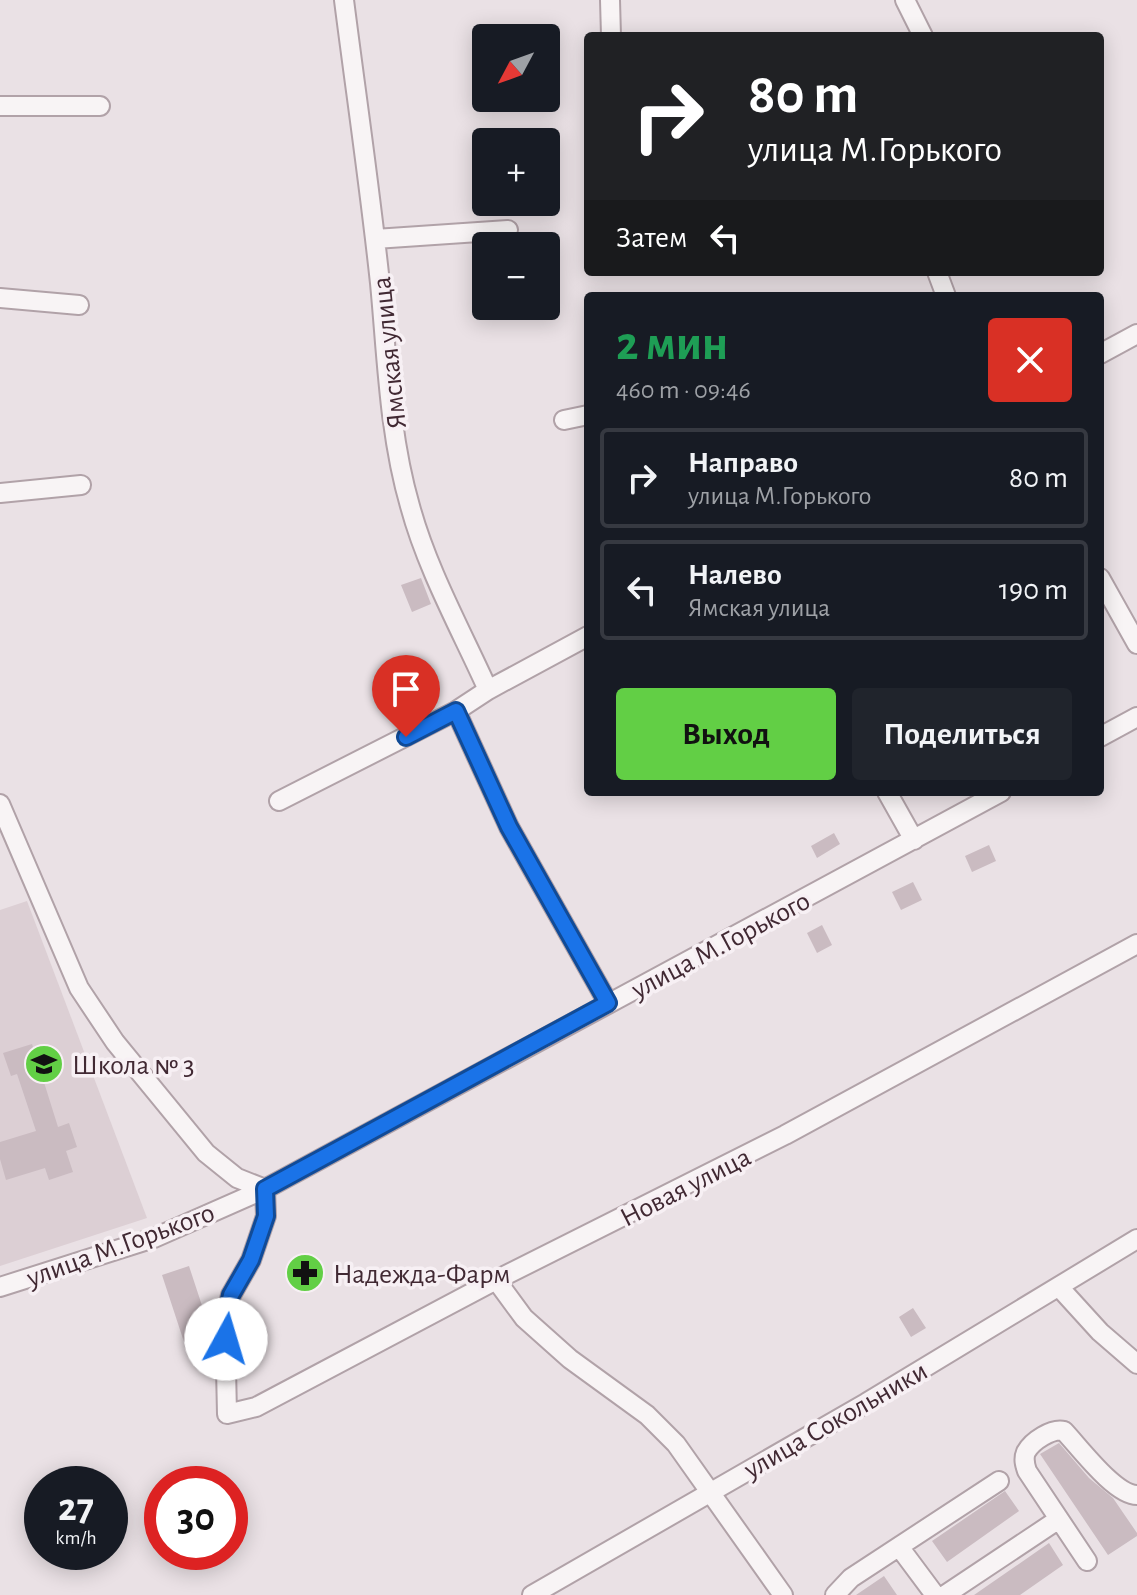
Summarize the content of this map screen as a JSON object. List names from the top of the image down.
{
  "streets": {
    "street": [
      "Ямская улица",
      "улица М.Горького",
      "Новая улица",
      "улица Сокольники"
    ]
  },
  "crossings": [
    ["улица М.Горького", "Новая улица"]
  ],
  "places": {
    "school or university": ["Школа № 3"],
    "pharmacy": ["Надежда-Фарм"]
  },
  "north": "bottom left",
  "page": {
    "map_buttons": ["+", "−"],
    "turn": ["80 m", "улица М.Горького"],
    "then": "Затем",
    "heading": ["2 мин", "460 m · 09:46"],
    "list": [
      {
        "name": "Направо",
        "note": "улица М.Горького",
        "value": "80 m"
      },
      {
        "name": "Налево",
        "note": "Ямская улица",
        "value": "190 m"
      }
    ],
    "buttons": ["Выход", "Поделиться"],
    "speed": "27 km/h",
    "limit": "30"
  }
}
